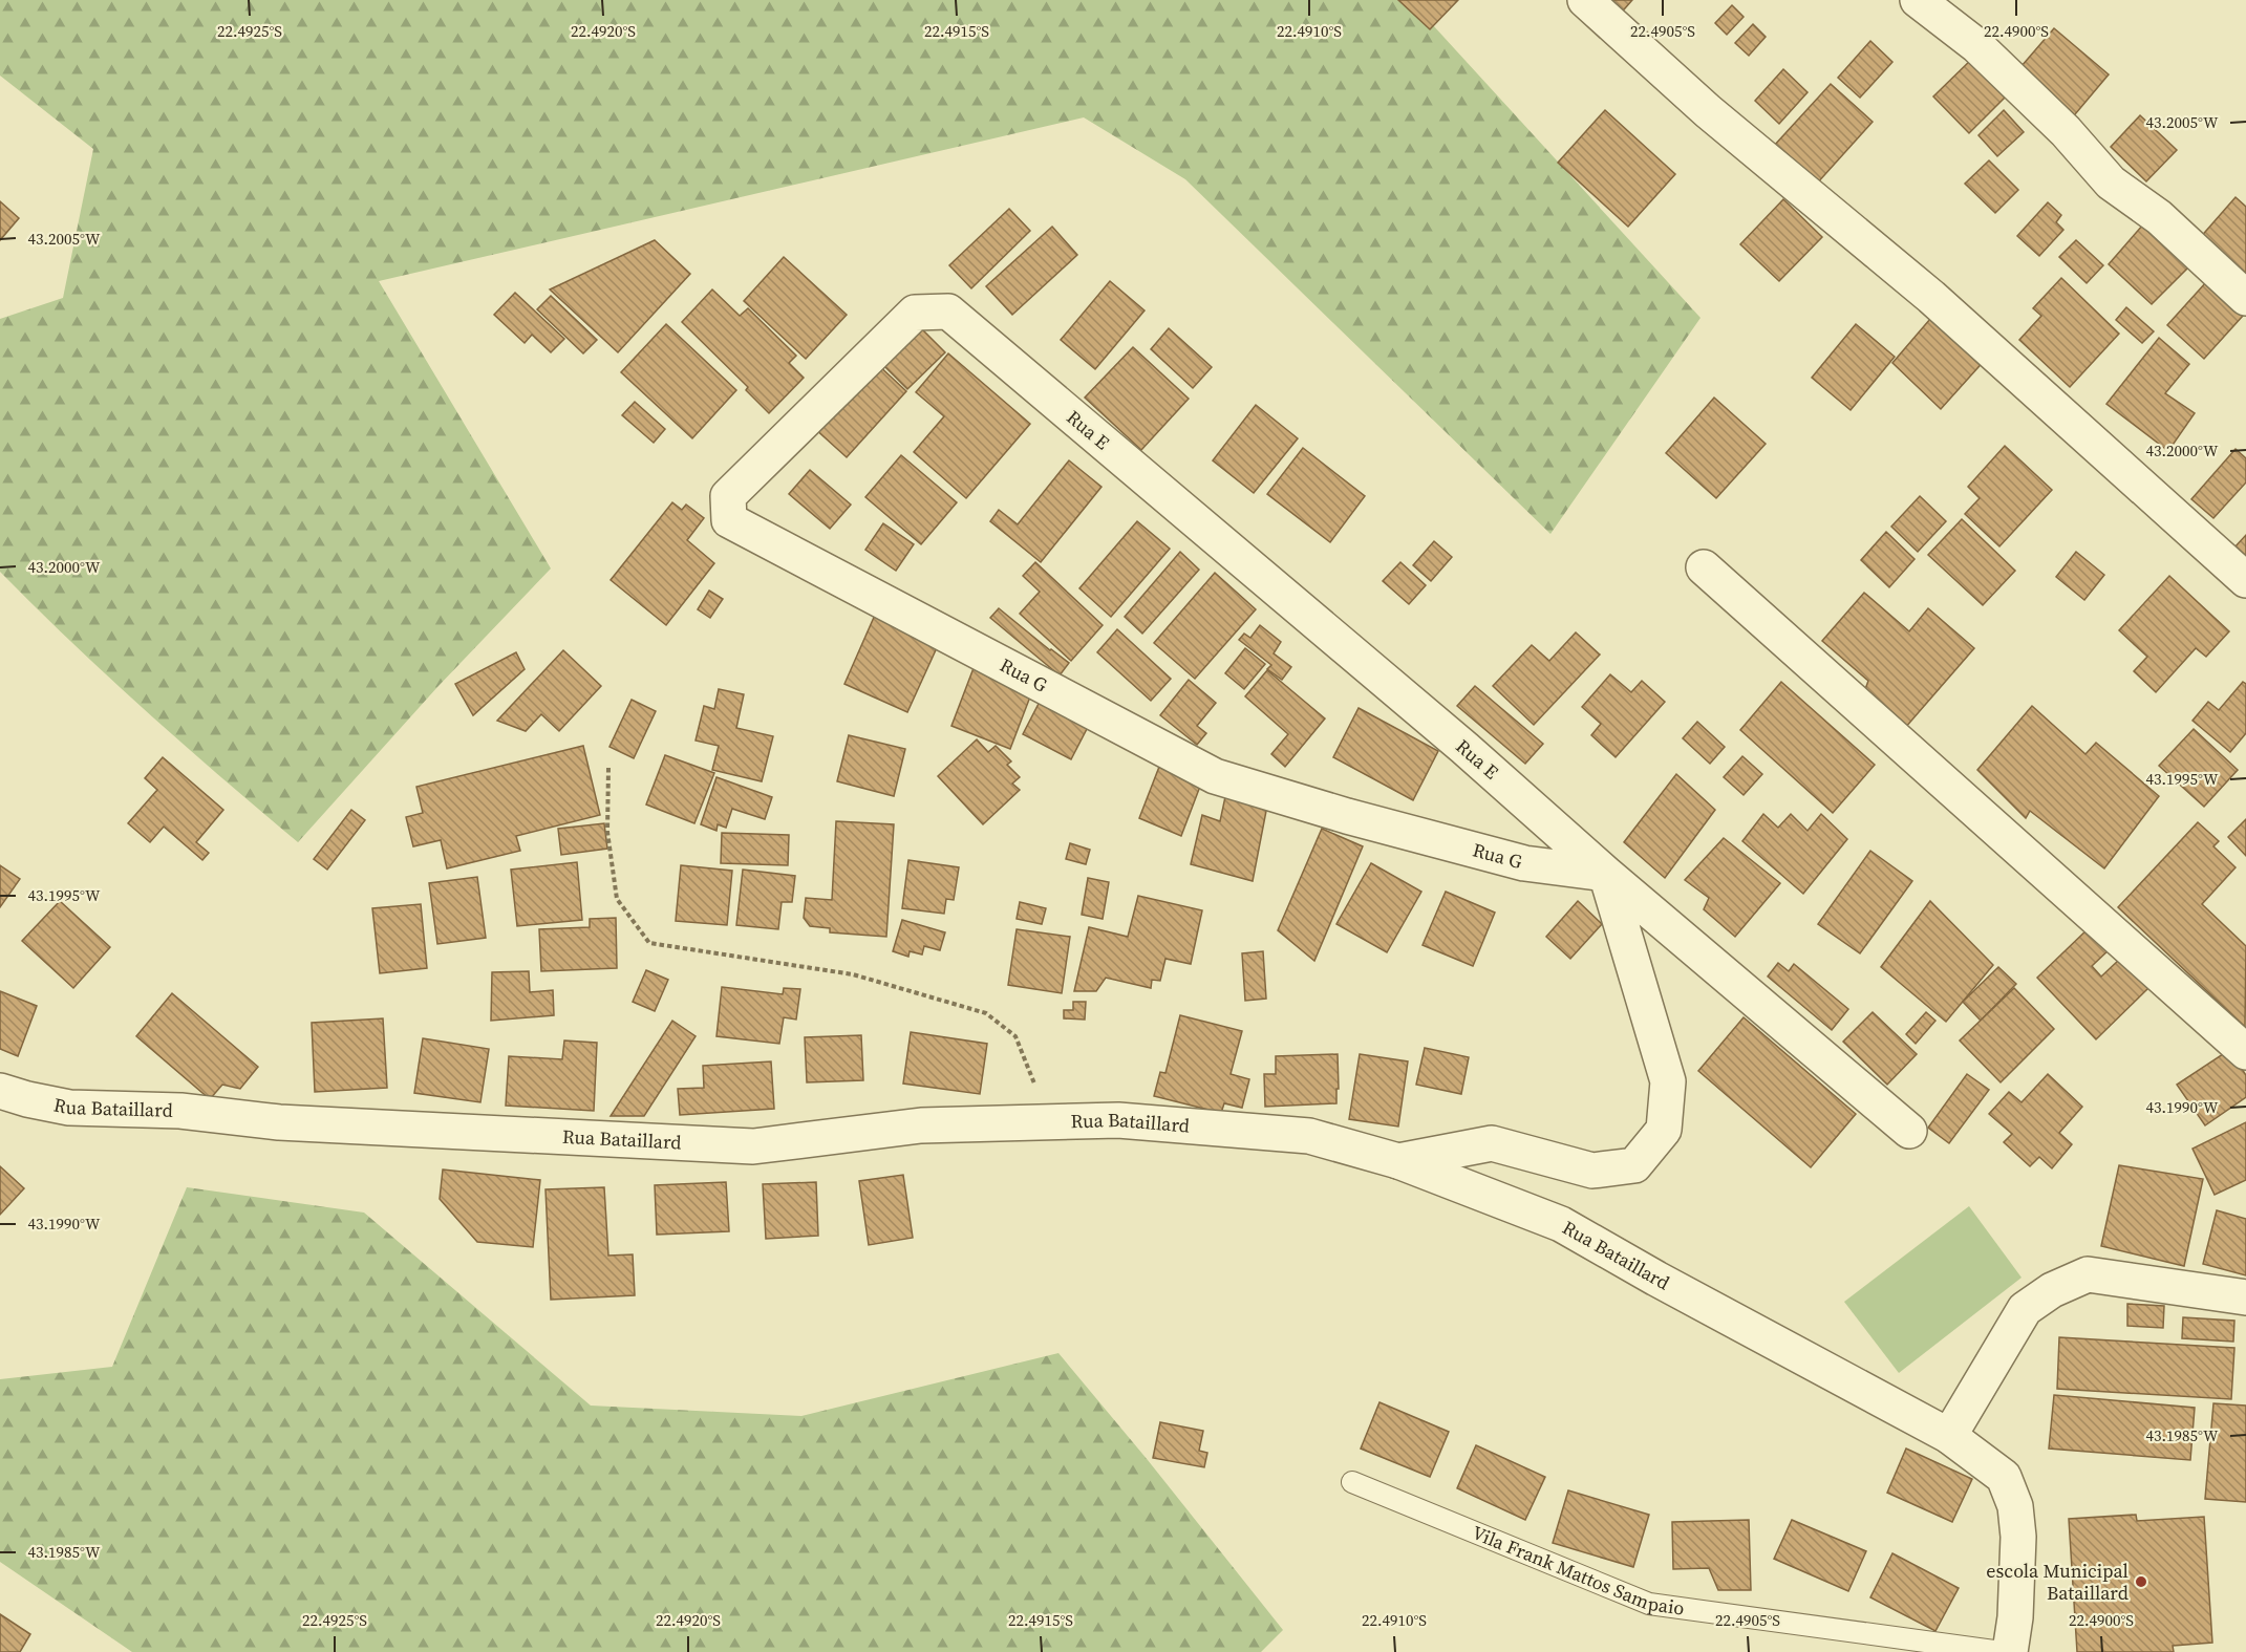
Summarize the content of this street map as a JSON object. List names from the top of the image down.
{
  "streets": {
    "street": ["Rua E", "Rua G", "Rua Bataillard"],
    "lane": ["Vila Frank Mattos Sampaio"]
  },
  "crossings": [
    ["Rua E", "Rua G"]
  ],
  "places": ["escola Municipal Bataillard"],
  "coordinates": [
    "22.4925°S",
    "22.4920°S",
    "22.4915°S",
    "22.4910°S",
    "22.4905°S",
    "22.4900°S",
    "43.2005°W",
    "43.2000°W",
    "43.1995°W",
    "43.1990°W",
    "43.1985°W"
  ]
}
